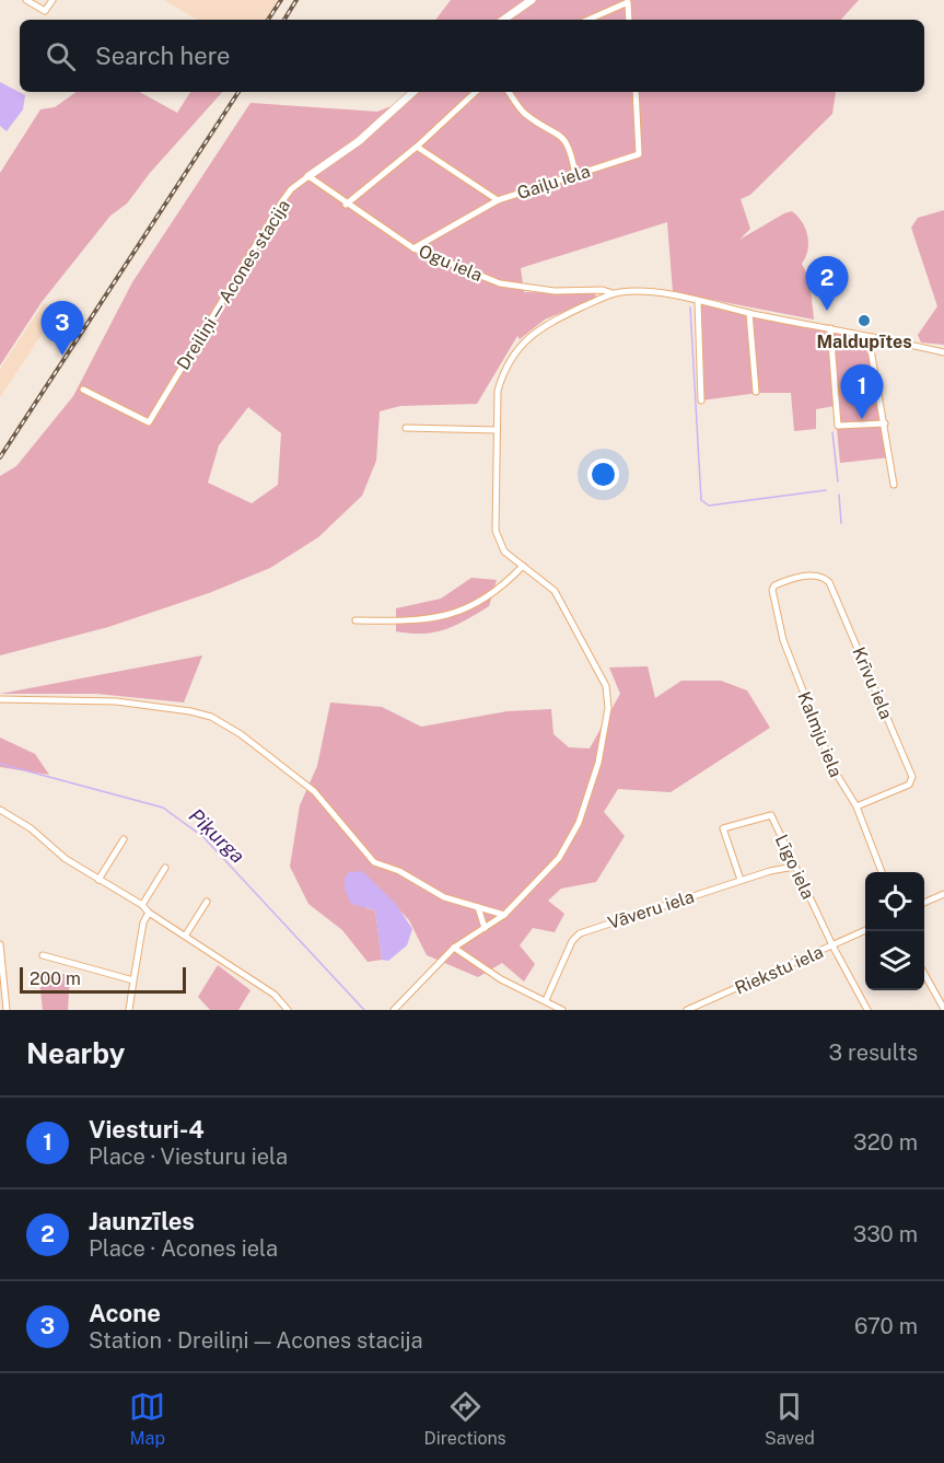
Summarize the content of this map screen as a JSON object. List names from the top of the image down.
{
  "streets": {
    "street": [
      "Gaiļu iela",
      "Ogu iela",
      "Dreiliņi — Acones stacija",
      "Krīvu iela",
      "Kalmju iela",
      "Līgo iela",
      "Vāveru iela",
      "Riekstu iela"
    ]
  },
  "crossings": [
    ["Gaiļu iela", "Ogu iela"],
    ["Ogu iela", "Dreiliņi — Acones stacija"],
    ["Krīvu iela", "Kalmju iela"],
    ["Līgo iela", "Vāveru iela"],
    ["Līgo iela", "Riekstu iela"]
  ],
  "water": ["Piķurga"],
  "places": ["Maldupītes"],
  "scale_bar": "200 m",
  "page": {
    "search": "Search here",
    "pins": ["2", "3", "1"],
    "scale": "200 m",
    "heading": ["Nearby", "3 results"],
    "list": [
      {
        "mark": "1",
        "name": "Viesturi-4",
        "note": "Place · Viesturu iela",
        "value": "320 m"
      },
      {
        "mark": "2",
        "name": "Jaunzīles",
        "note": "Place · Acones iela",
        "value": "330 m"
      },
      {
        "mark": "3",
        "name": "Acone",
        "note": "Station · Dreiliņi — Acones stacija",
        "value": "670 m"
      }
    ],
    "nav": ["Map", "Directions", "Saved"]
  }
}
